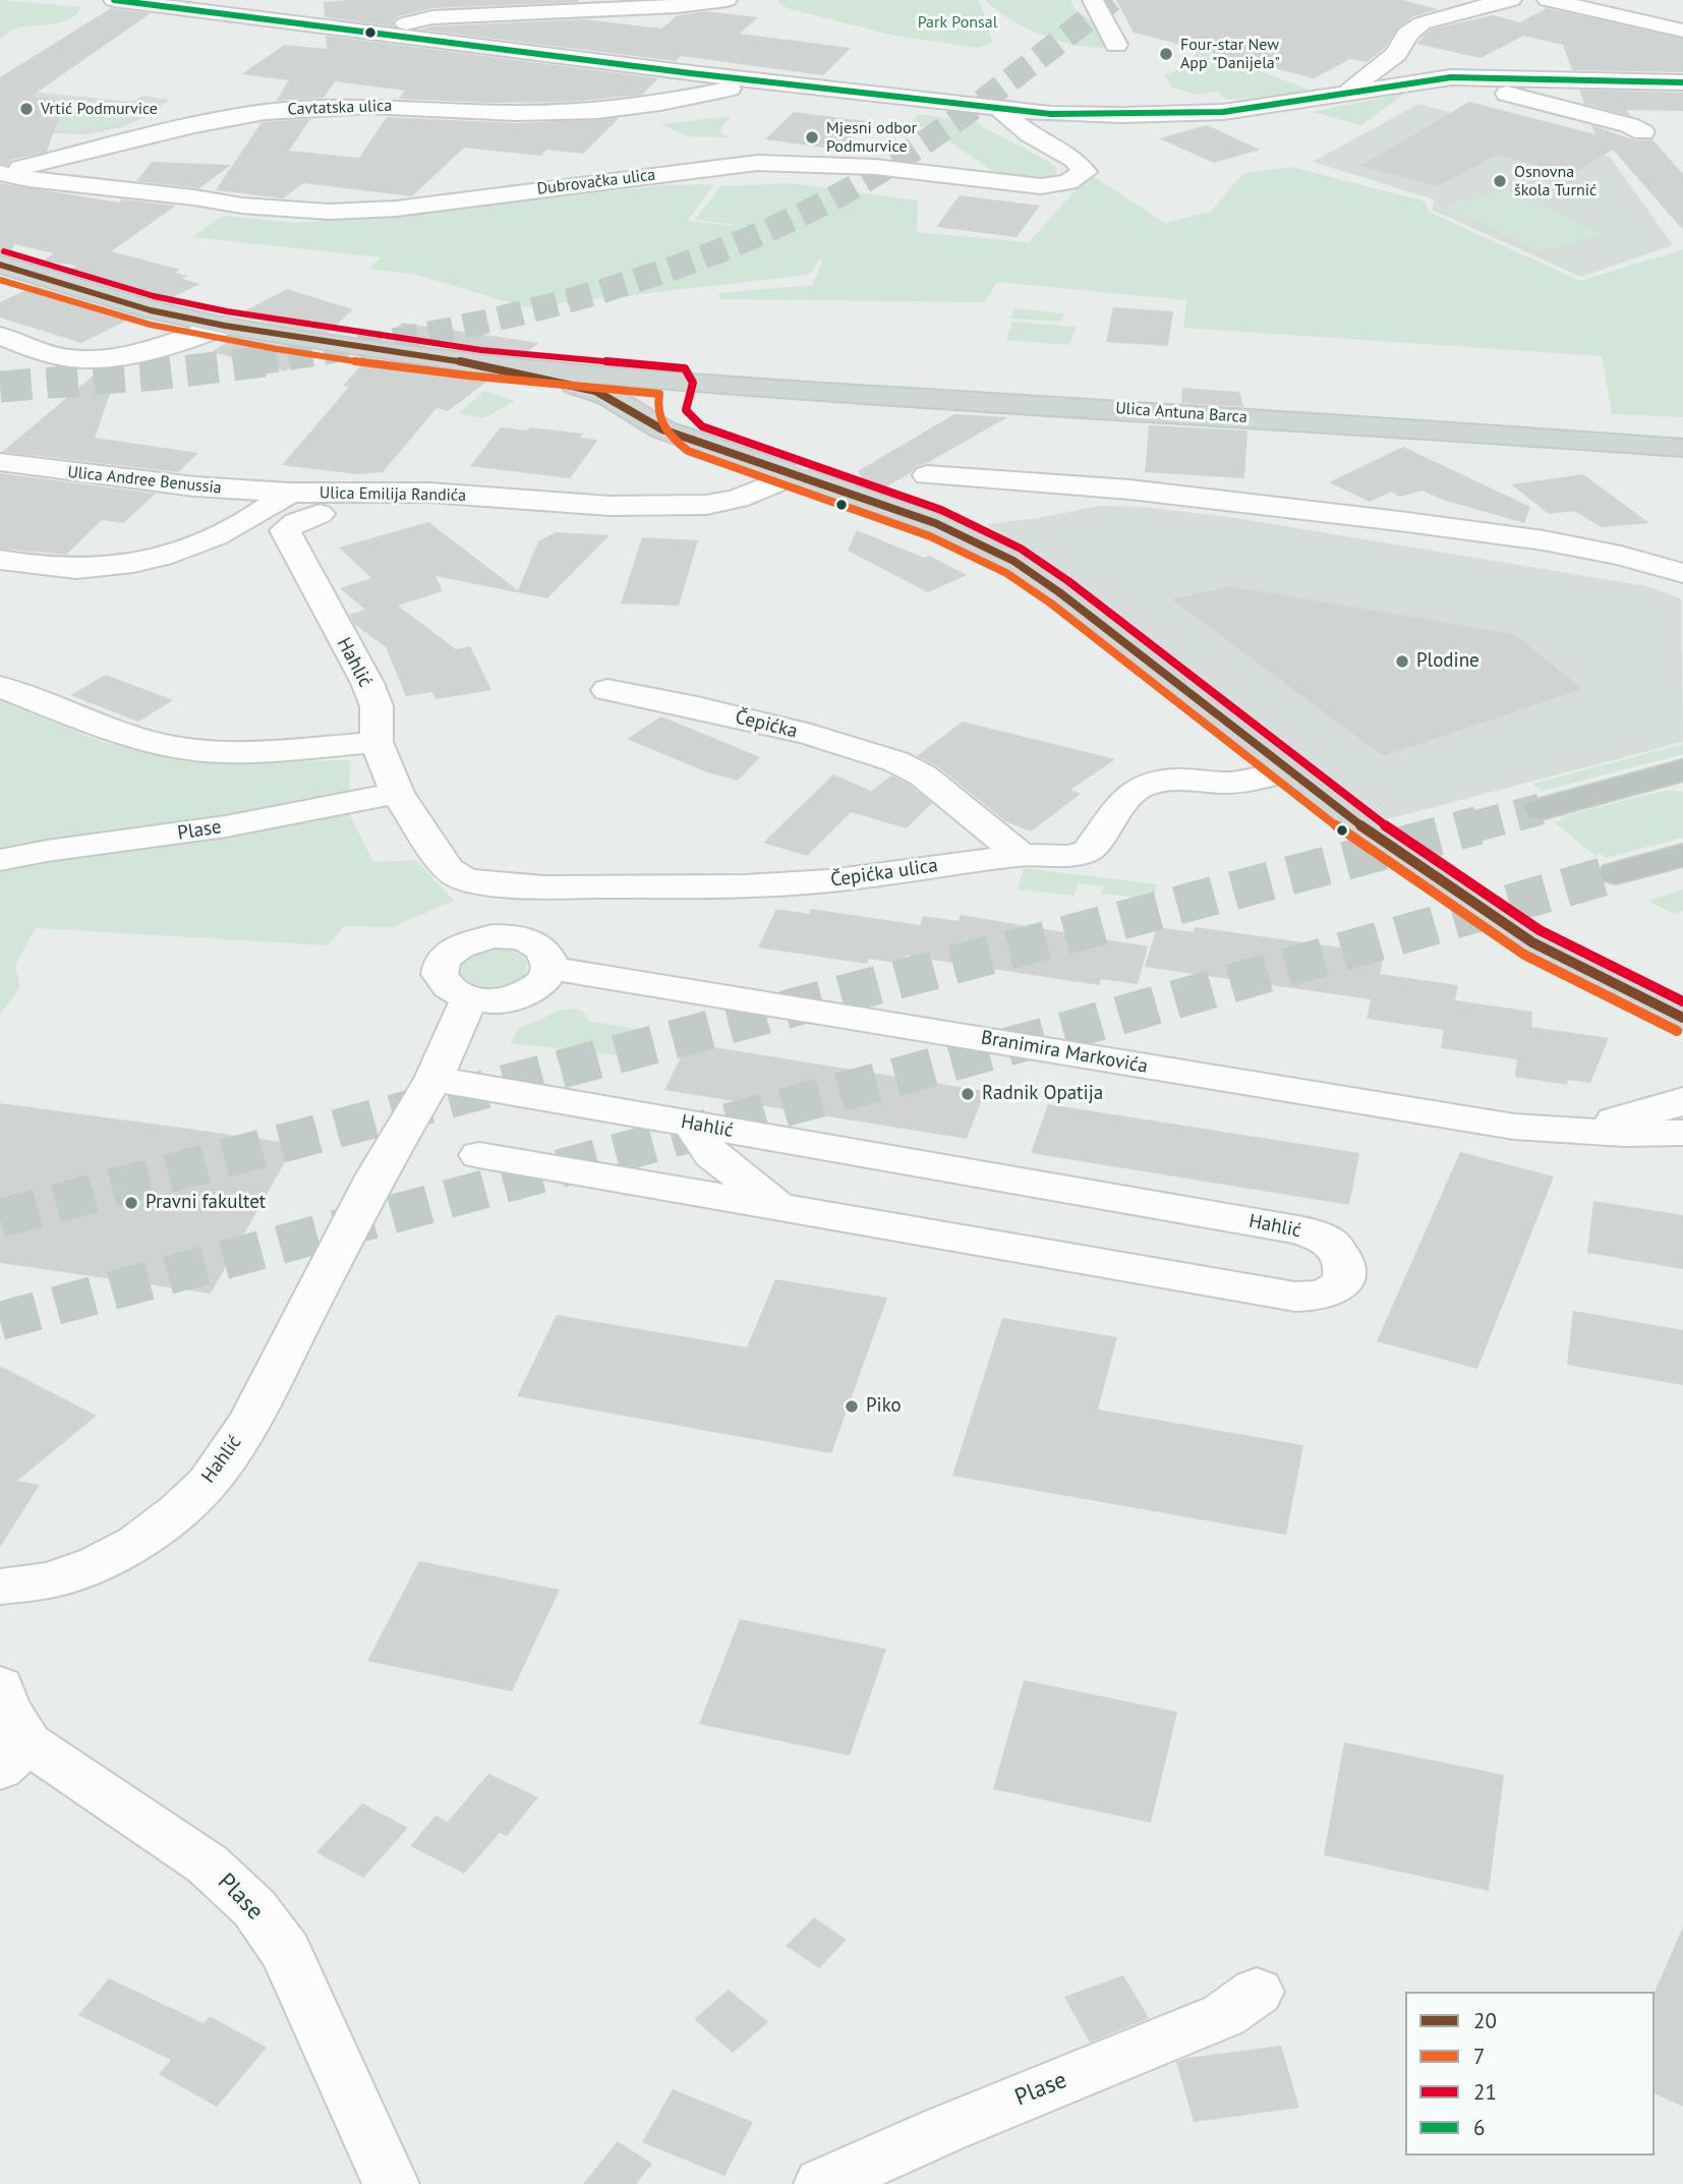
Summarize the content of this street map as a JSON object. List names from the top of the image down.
{
  "streets": {
    "main road": ["Ulica Antuna Barca"],
    "street": [
      "Cavtatska ulica",
      "Dubrovačka ulica",
      "Ulica Andree Benussia",
      "Ulica Emilija Randića",
      "Hahlić",
      "Čepićka",
      "Plase",
      "Čepićka ulica",
      "Branimira Markovića"
    ]
  },
  "crossings": [
    ["Cavtatska ulica", "Dubrovačka ulica"],
    ["Ulica Andree Benussia", "Ulica Emilija Randića"],
    ["Hahlić", "Plase"],
    ["Hahlić", "Čepićka ulica"],
    ["Hahlić", "Branimira Markovića"],
    ["Čepićka", "Čepićka ulica"]
  ],
  "parks": ["Park Ponsal"],
  "places": [
    "Four-star New App \"Danijela\"",
    "Vrtić Podmurvice",
    "Mjesni odbor Podmurvice",
    "Osnovna škola Turnić",
    "Plodine",
    "Radnik Opatija",
    "Pravni fakultet",
    "Piko"
  ],
  "lines": [
    "transit line 6",
    "transit line 21",
    "transit line 20",
    "transit line 7"
  ],
  "legend": [
    "20",
    "7",
    "21",
    "6"
  ]
}
